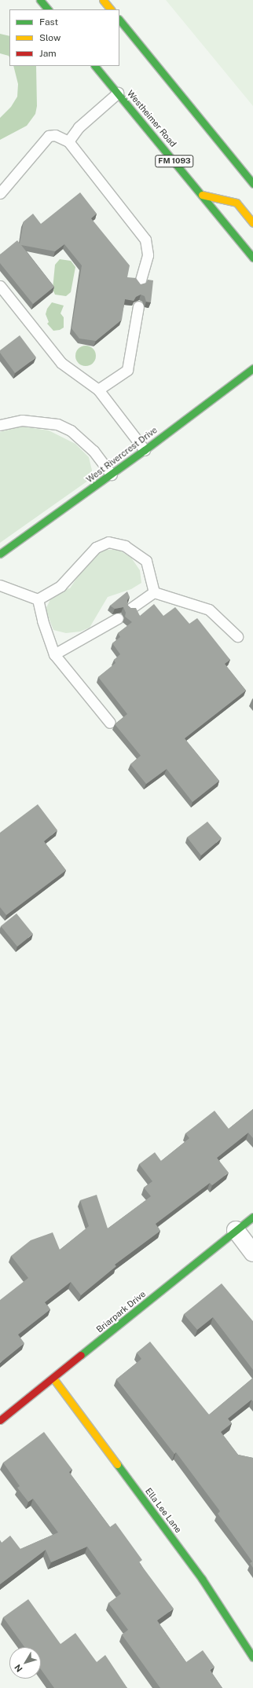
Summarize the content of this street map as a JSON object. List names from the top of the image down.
{
  "streets": {
    "street": [
      "Westheimer Road",
      "FM 1093",
      "West Rivercrest Drive",
      "Briarpark Drive",
      "Ella Lee Lane"
    ]
  },
  "crossings": [
    ["Briarpark Drive", "Ella Lee Lane"]
  ],
  "legend": ["Fast", "Slow", "Jam"],
  "north": "bottom left"
}
